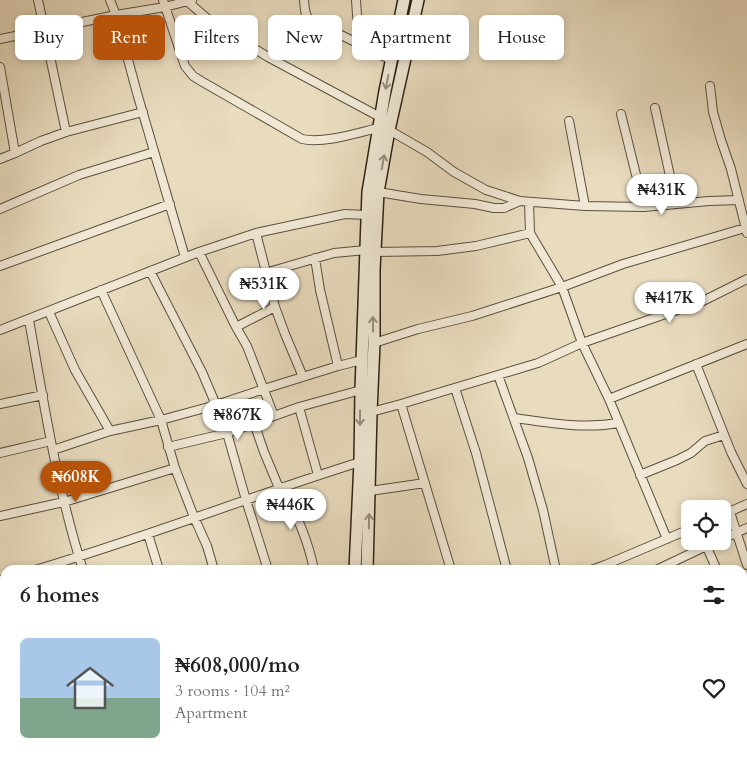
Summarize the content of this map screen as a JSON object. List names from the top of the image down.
{
  "page": {
    "chip": [
      "Buy",
      "Rent",
      "Filters",
      "New",
      "Apartment",
      "House"
    ],
    "price": [
      "₦431K",
      "₦531K",
      "₦417K",
      "₦867K",
      "₦608K",
      "₦446K"
    ],
    "heading": "6 homes",
    "list": [
      {
        "name": "₦608,000/mo",
        "note": "3 rooms · 104 m² · Apartment"
      }
    ]
  }
}
